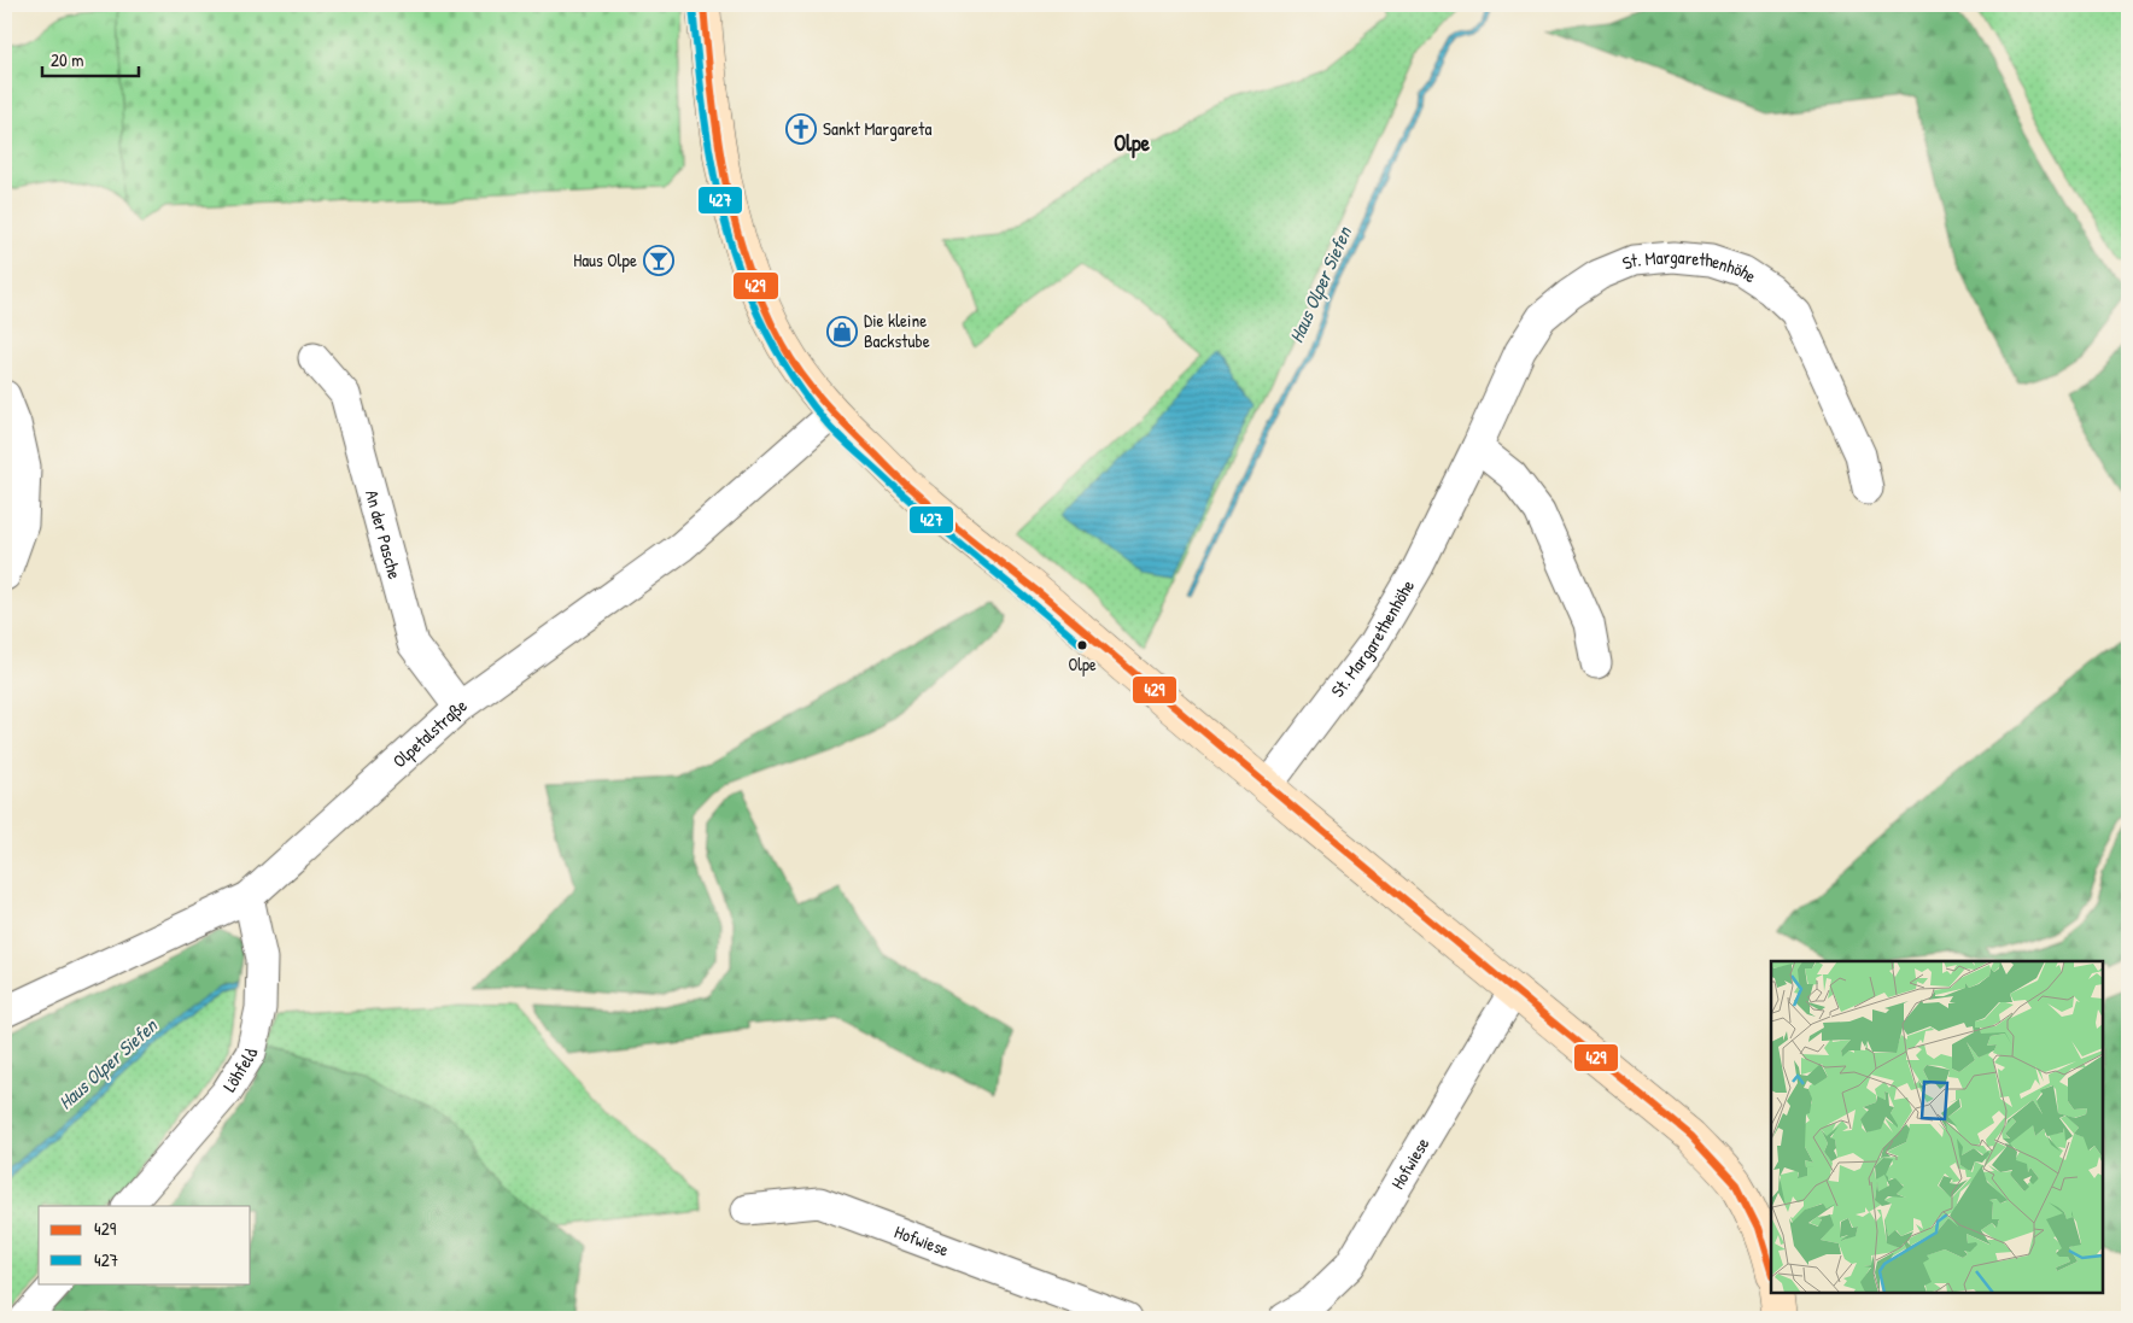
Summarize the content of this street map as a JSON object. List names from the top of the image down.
{
  "streets": {
    "street": [
      "St. Margarethenhöhe",
      "An der Pasche",
      "Olpetalstraße",
      "Löhfeld",
      "Hofwiese"
    ]
  },
  "crossings": [
    ["An der Pasche", "Olpetalstraße"],
    ["Olpetalstraße", "Löhfeld"]
  ],
  "districts": ["Olpe"],
  "water": ["Haus Olper Siefen"],
  "places": {
    "church": ["Sankt Margareta"],
    "bar": ["Haus Olpe"],
    "shop": ["Die kleine Backstube"],
    "other": ["Olpe"]
  },
  "lines": ["transit line 429", "transit line 427"],
  "legend": ["429", "427"],
  "scale_bar": "20 m"
}
